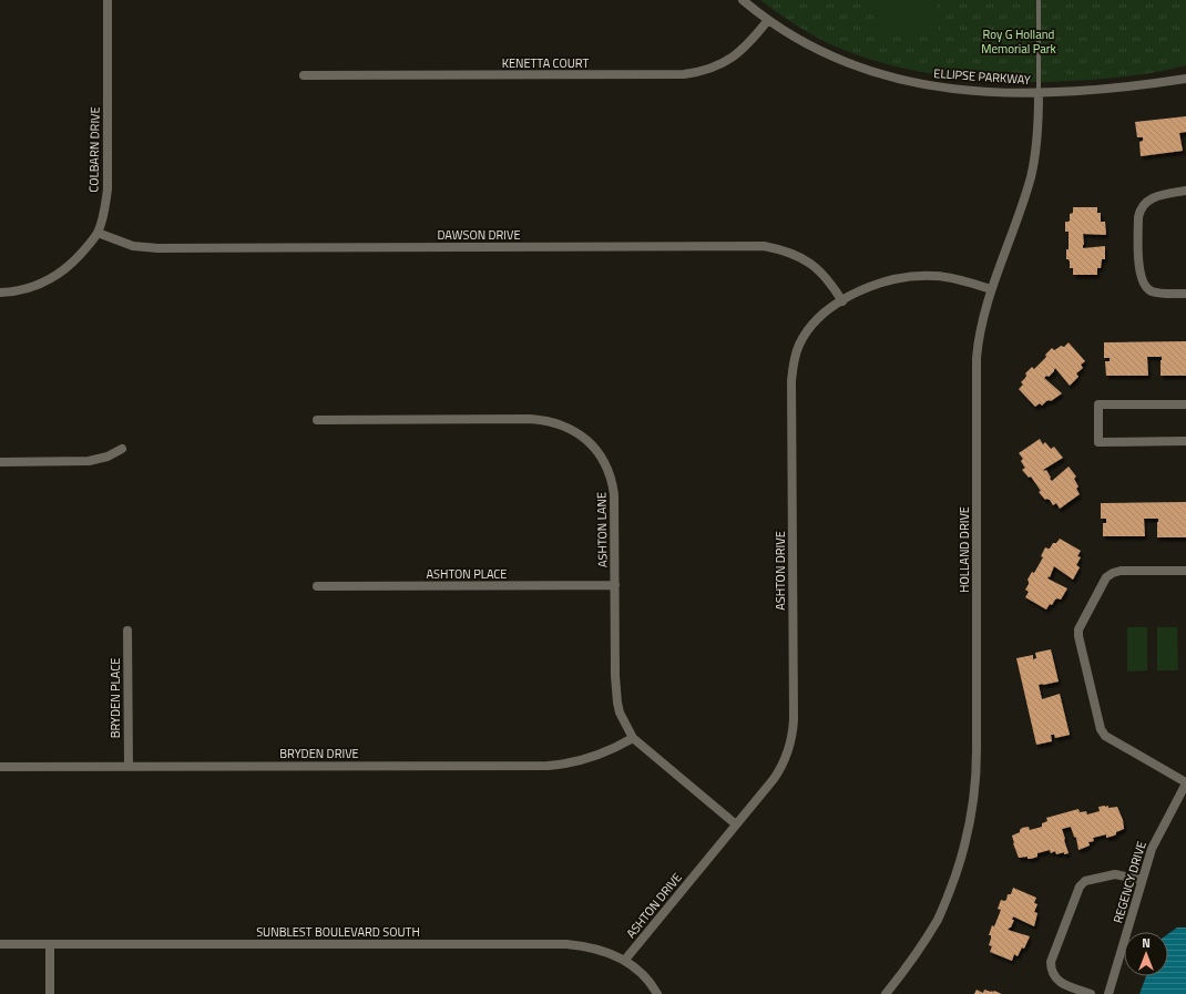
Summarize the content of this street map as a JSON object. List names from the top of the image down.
{
  "streets": {
    "street": [
      "KENETTA COURT",
      "ELLIPSE PARKWAY",
      "COLBARN DRIVE",
      "DAWSON DRIVE",
      "ASHTON LANE",
      "HOLLAND DRIVE",
      "ASHTON DRIVE",
      "ASHTON PLACE",
      "BRYDEN PLACE",
      "BRYDEN DRIVE",
      "REGENCY DRIVE",
      "SUNBLEST BOULEVARD SOUTH"
    ]
  },
  "crossings": [
    ["KENETTA COURT", "ELLIPSE PARKWAY"],
    ["ELLIPSE PARKWAY", "HOLLAND DRIVE"],
    ["COLBARN DRIVE", "DAWSON DRIVE"],
    ["DAWSON DRIVE", "ASHTON DRIVE"],
    ["ASHTON LANE", "ASHTON DRIVE"],
    ["ASHTON LANE", "ASHTON PLACE"],
    ["ASHTON LANE", "BRYDEN DRIVE"],
    ["HOLLAND DRIVE", "ASHTON DRIVE"],
    ["ASHTON DRIVE", "SUNBLEST BOULEVARD SOUTH"],
    ["BRYDEN PLACE", "BRYDEN DRIVE"]
  ],
  "parks": ["Roy G Holland Memorial Park"],
  "north": "top"
}
